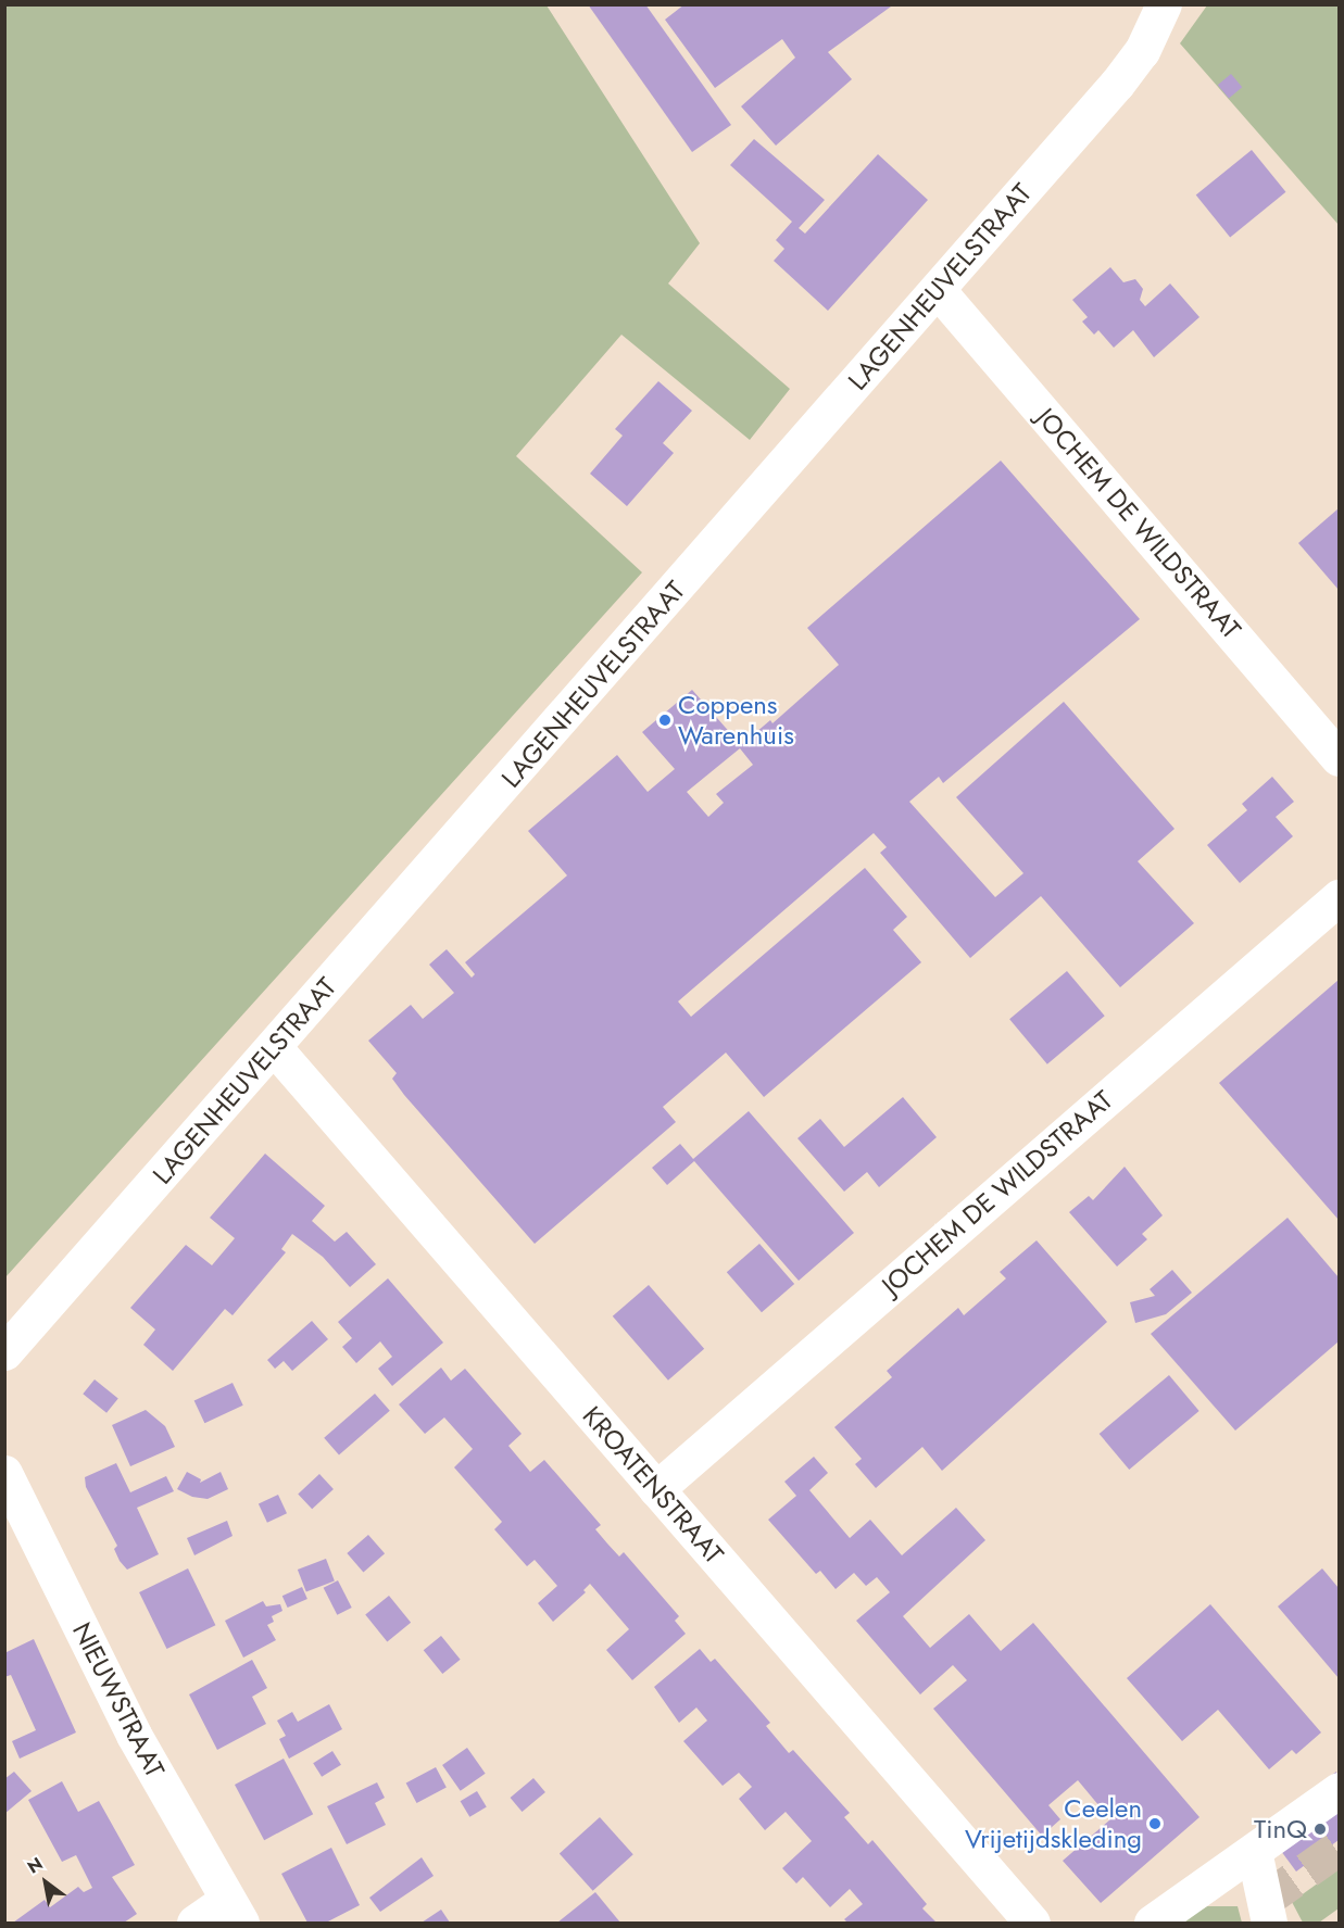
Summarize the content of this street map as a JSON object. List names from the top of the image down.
{
  "streets": {
    "street": [
      "LAGENHEUVELSTRAAT",
      "JOCHEM DE WILDSTRAAT",
      "KROATENSTRAAT",
      "NIEUWSTRAAT"
    ]
  },
  "crossings": [
    ["LAGENHEUVELSTRAAT", "JOCHEM DE WILDSTRAAT"],
    ["LAGENHEUVELSTRAAT", "KROATENSTRAAT"],
    ["JOCHEM DE WILDSTRAAT", "KROATENSTRAAT"]
  ],
  "places": ["Coppens Warenhuis", "Ceelen Vrijetijdskleding", "TinQ"],
  "north": "top left"
}
